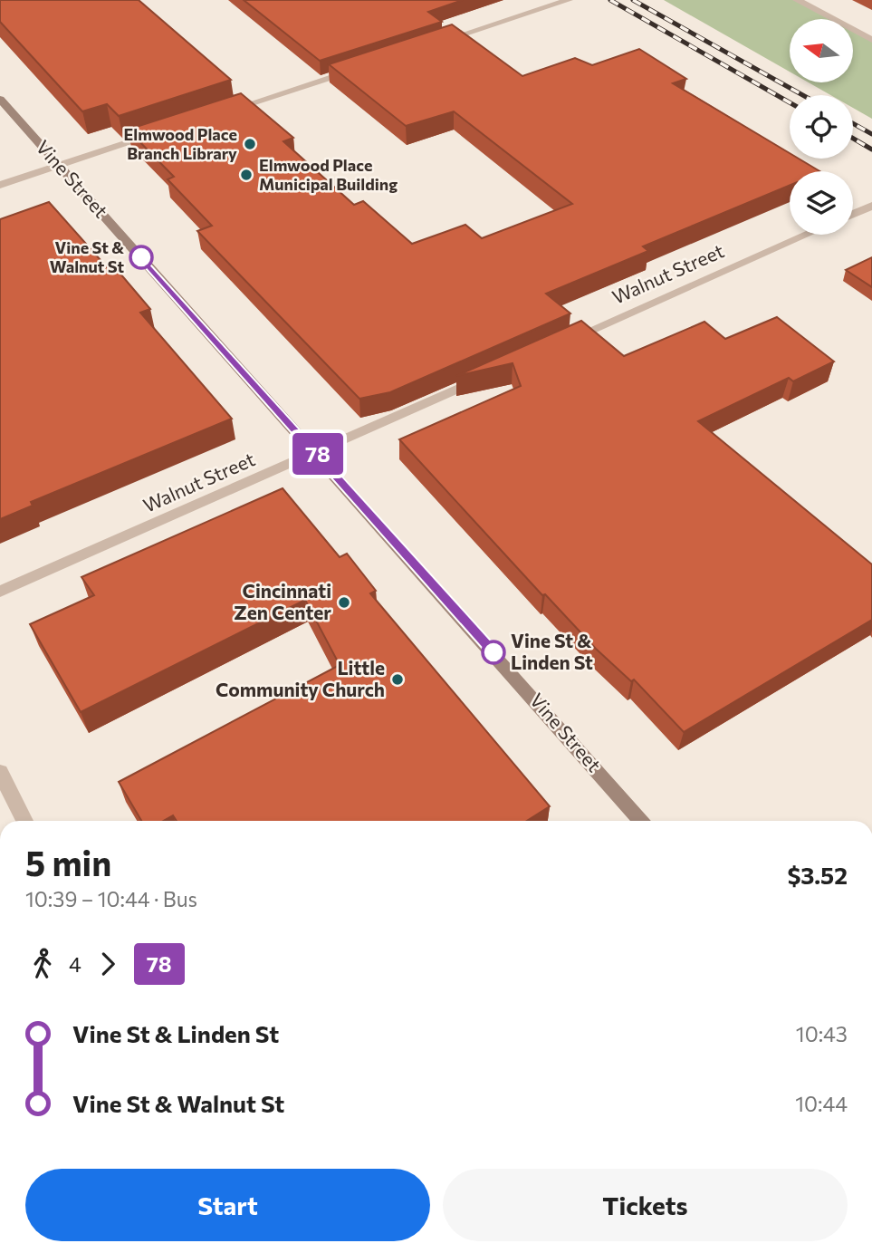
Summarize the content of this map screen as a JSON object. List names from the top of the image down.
{
  "streets": {
    "main road": ["Vine Street"],
    "street": ["Walnut Street"]
  },
  "crossings": [
    ["Vine Street", "Walnut Street"]
  ],
  "places": [
    "Elmwood Place Branch Library",
    "Elmwood Place Municipal Building",
    "Vine St & Walnut St",
    "Cincinnati Zen Center",
    "Vine St & Linden St",
    "Little Community Church"
  ],
  "lines": ["bus line 78"],
  "north": "left",
  "page": {
    "on_map": "78",
    "heading": ["5 min", "10:39 – 10:44 · Bus", "$3.52"],
    "legs": ["4", "78"],
    "list": [
      {
        "name": "Vine St & Linden St",
        "value": "10:43"
      },
      {
        "name": "Vine St & Walnut St",
        "value": "10:44"
      }
    ],
    "buttons": ["Start", "Tickets"]
  }
}
